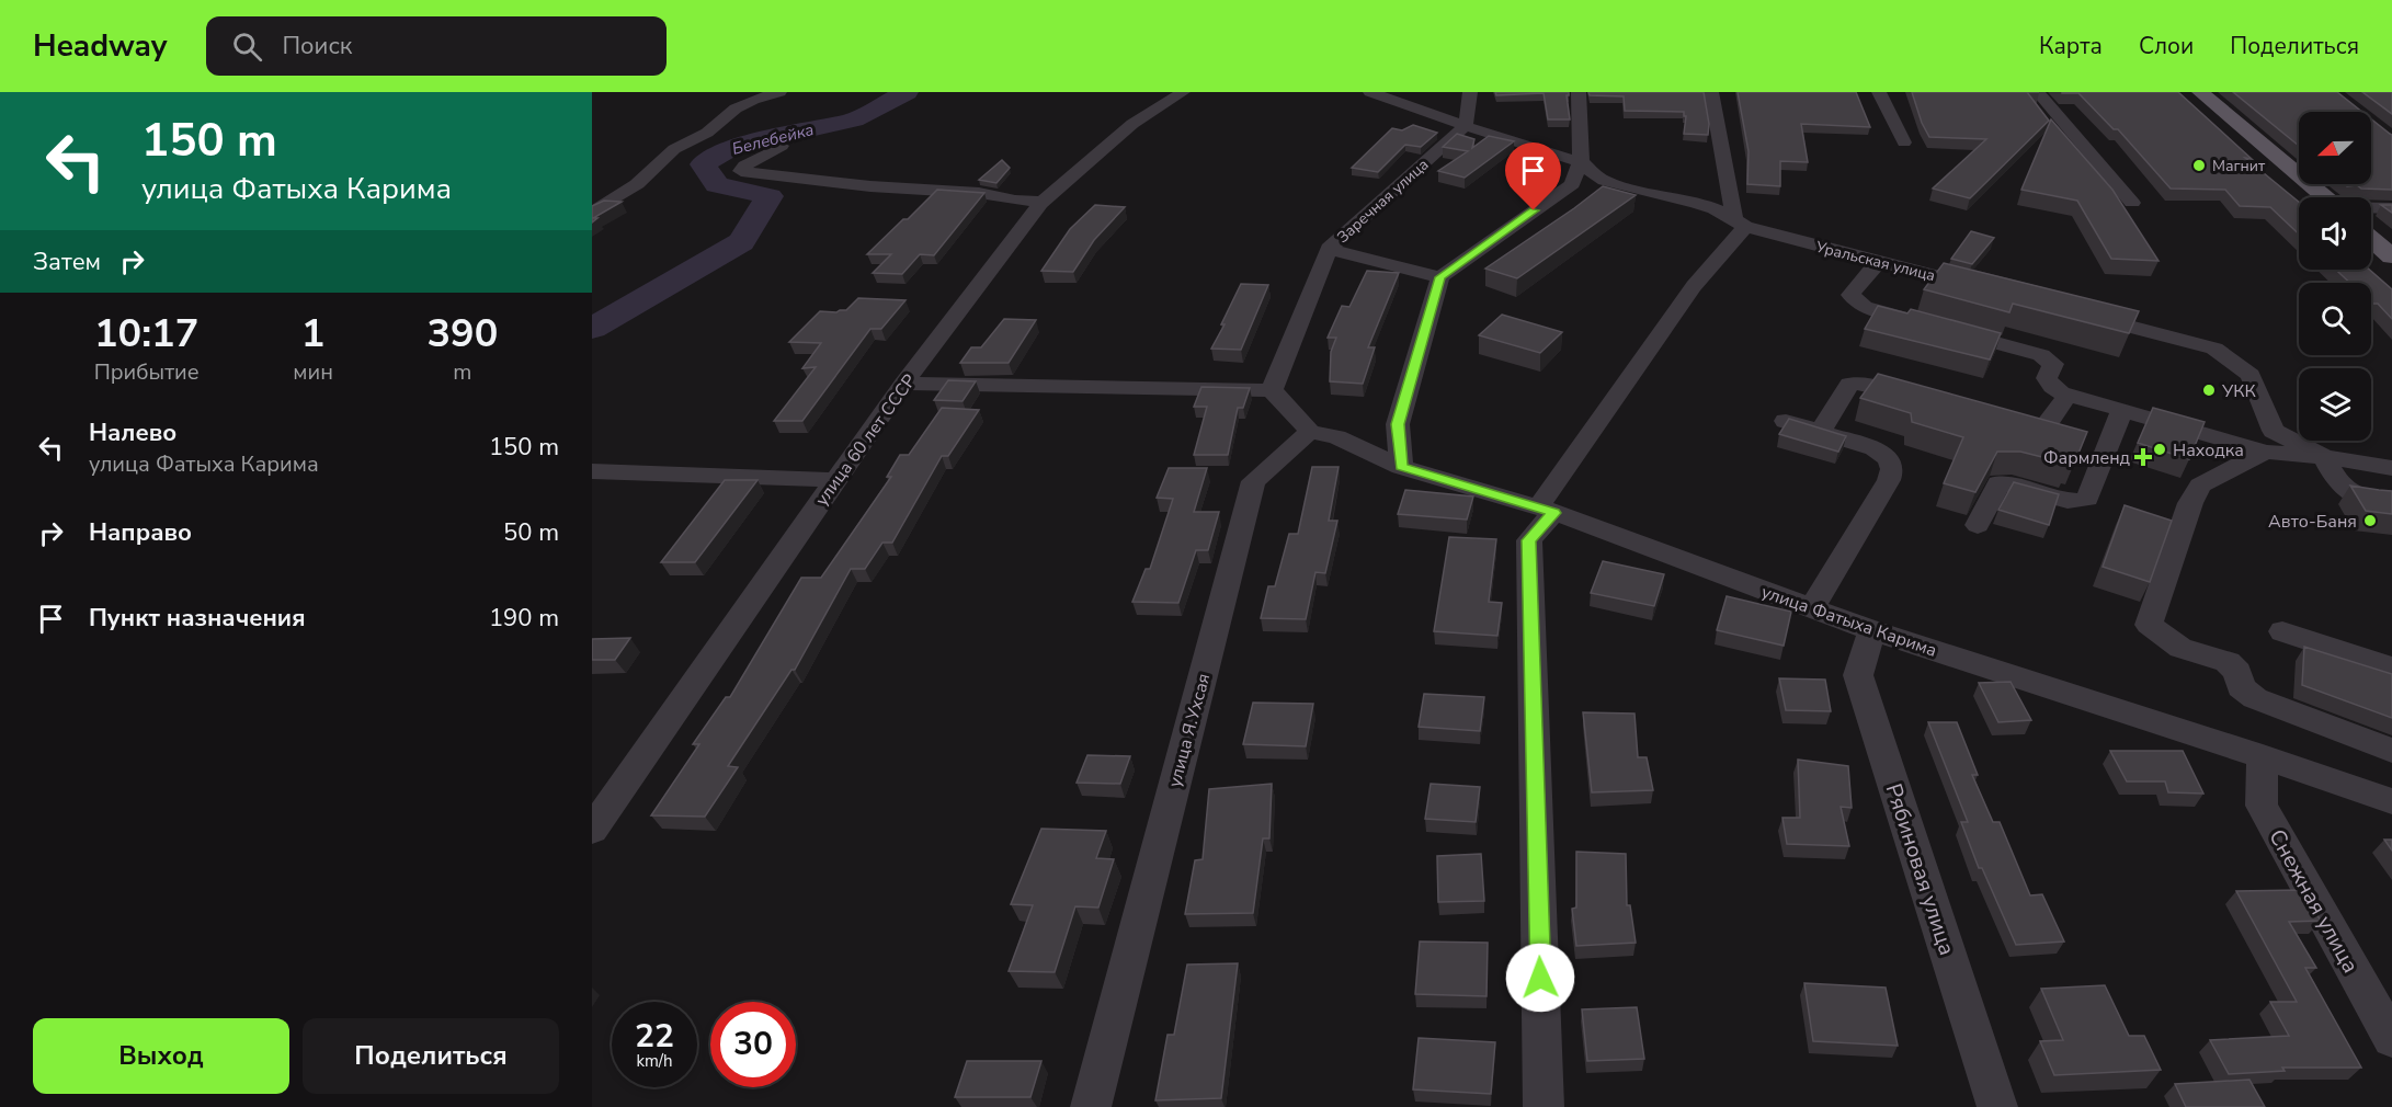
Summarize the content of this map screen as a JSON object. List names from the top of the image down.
{
  "streets": {
    "street": [
      "Заречная улица",
      "Уральская улица",
      "улица 60 лет СССР",
      "улица Фатыха Карима",
      "улица Я.Ухсая",
      "Рябиновая улица",
      "Снежная улица"
    ]
  },
  "crossings": [
    ["Заречная улица", "Уральская улица"],
    ["улица Фатыха Карима", "улица Я.Ухсая"],
    ["улица Фатыха Карима", "Рябиновая улица"],
    ["улица Фатыха Карима", "Снежная улица"]
  ],
  "water": ["Белебейка"],
  "places": {
    "other": [
      "Магнит",
      "УКК",
      "Находка",
      "Авто-Баня"
    ],
    "health": ["Фармленд"]
  },
  "north": "left",
  "page": {
    "header": "Headway",
    "search": "Поиск",
    "nav": ["Карта", "Слои", "Поделиться"],
    "turn": ["150 m", "улица Фатыха Карима"],
    "then": "Затем",
    "eta": [
      "10:17",
      "Прибытие",
      "1",
      "мин",
      "390",
      "m"
    ],
    "list": [
      {
        "name": "Налево",
        "note": "улица Фатыха Карима",
        "value": "150 m"
      },
      {
        "name": "Направо",
        "value": "50 m"
      },
      {
        "name": "Пункт назначения",
        "value": "190 m"
      }
    ],
    "speed": "22 km/h",
    "limit": "30",
    "buttons": ["Выход", "Поделиться"]
  }
}
